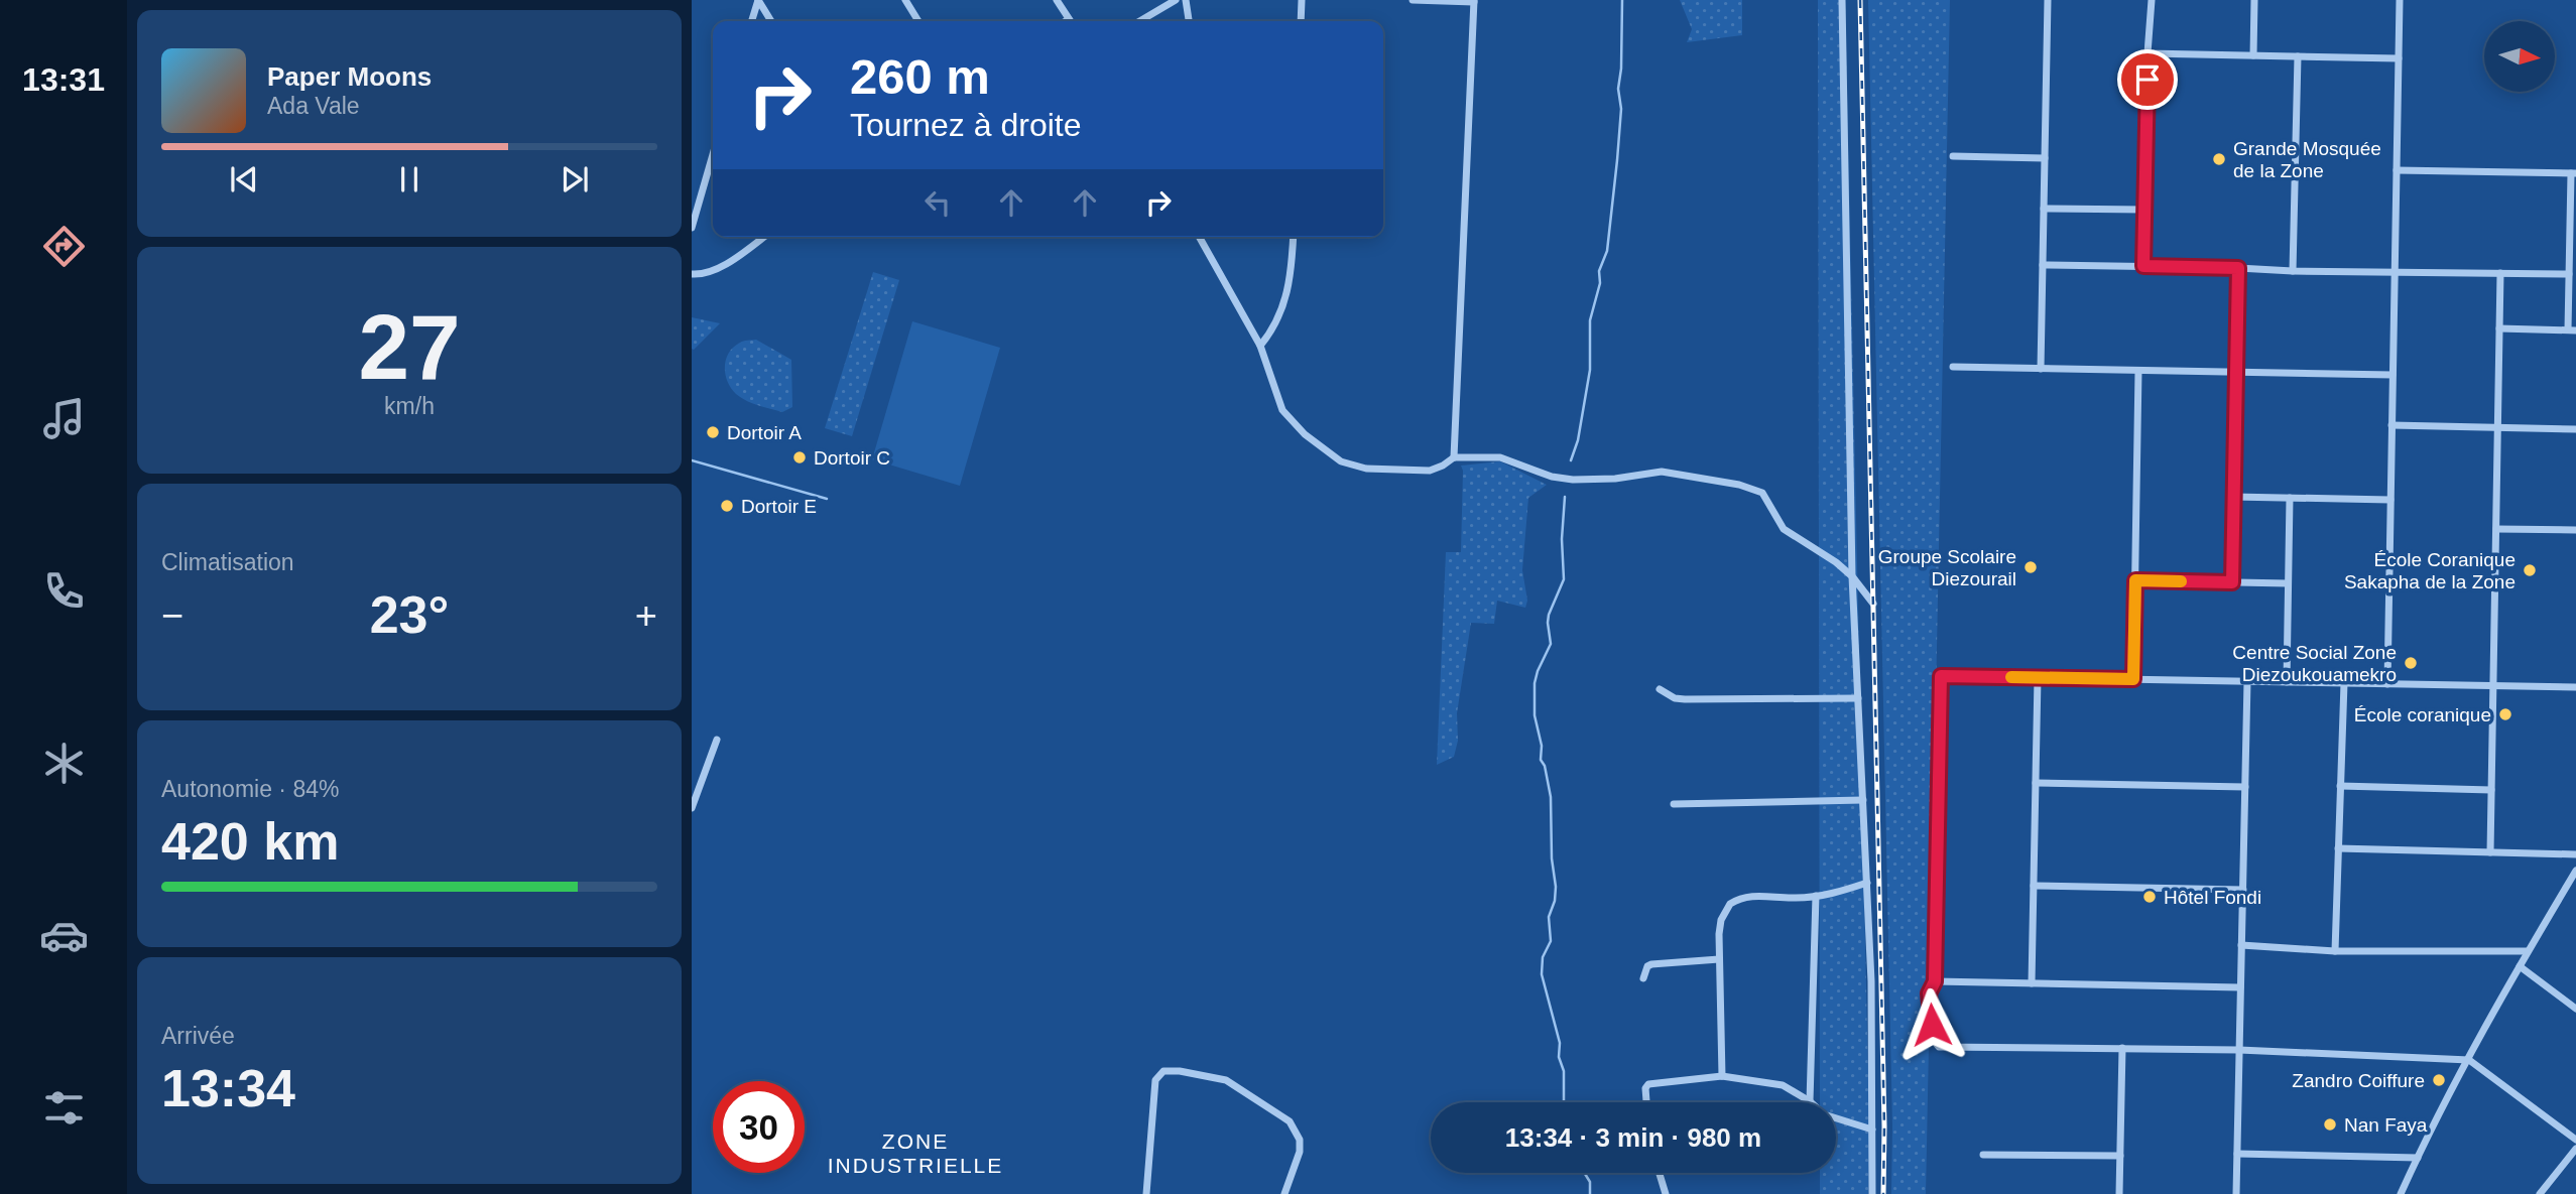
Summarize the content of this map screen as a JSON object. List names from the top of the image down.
{
  "districts": ["ZONE INDUSTRIELLE"],
  "places": [
    "Grande Mosquée de la Zone",
    "Dortoir A",
    "Dortoir C",
    "Dortoir E",
    "Groupe Scolaire Diezourail",
    "École Coranique Sakapha de la Zone",
    "Centre Social Zone Diezoukouamekro",
    "École coranique",
    "Hôtel Fondi",
    "Zandro Coiffure",
    "Nan Faya"
  ],
  "north": "right",
  "page": {
    "tabs": "13:31",
    "turn": ["260 m", "Tournez à droite"],
    "song": ["Paper Moons", "Ada Vale"],
    "tile": [
      ["27", "km/h"],
      "Climatisation",
      ["Autonomie · 84%", "420 km"],
      ["Arrivée", "13:34"]
    ],
    "heat": ["−", "23°", "+"],
    "limit": "30",
    "trip": "13:34 · 3 min · 980 m"
  }
}
